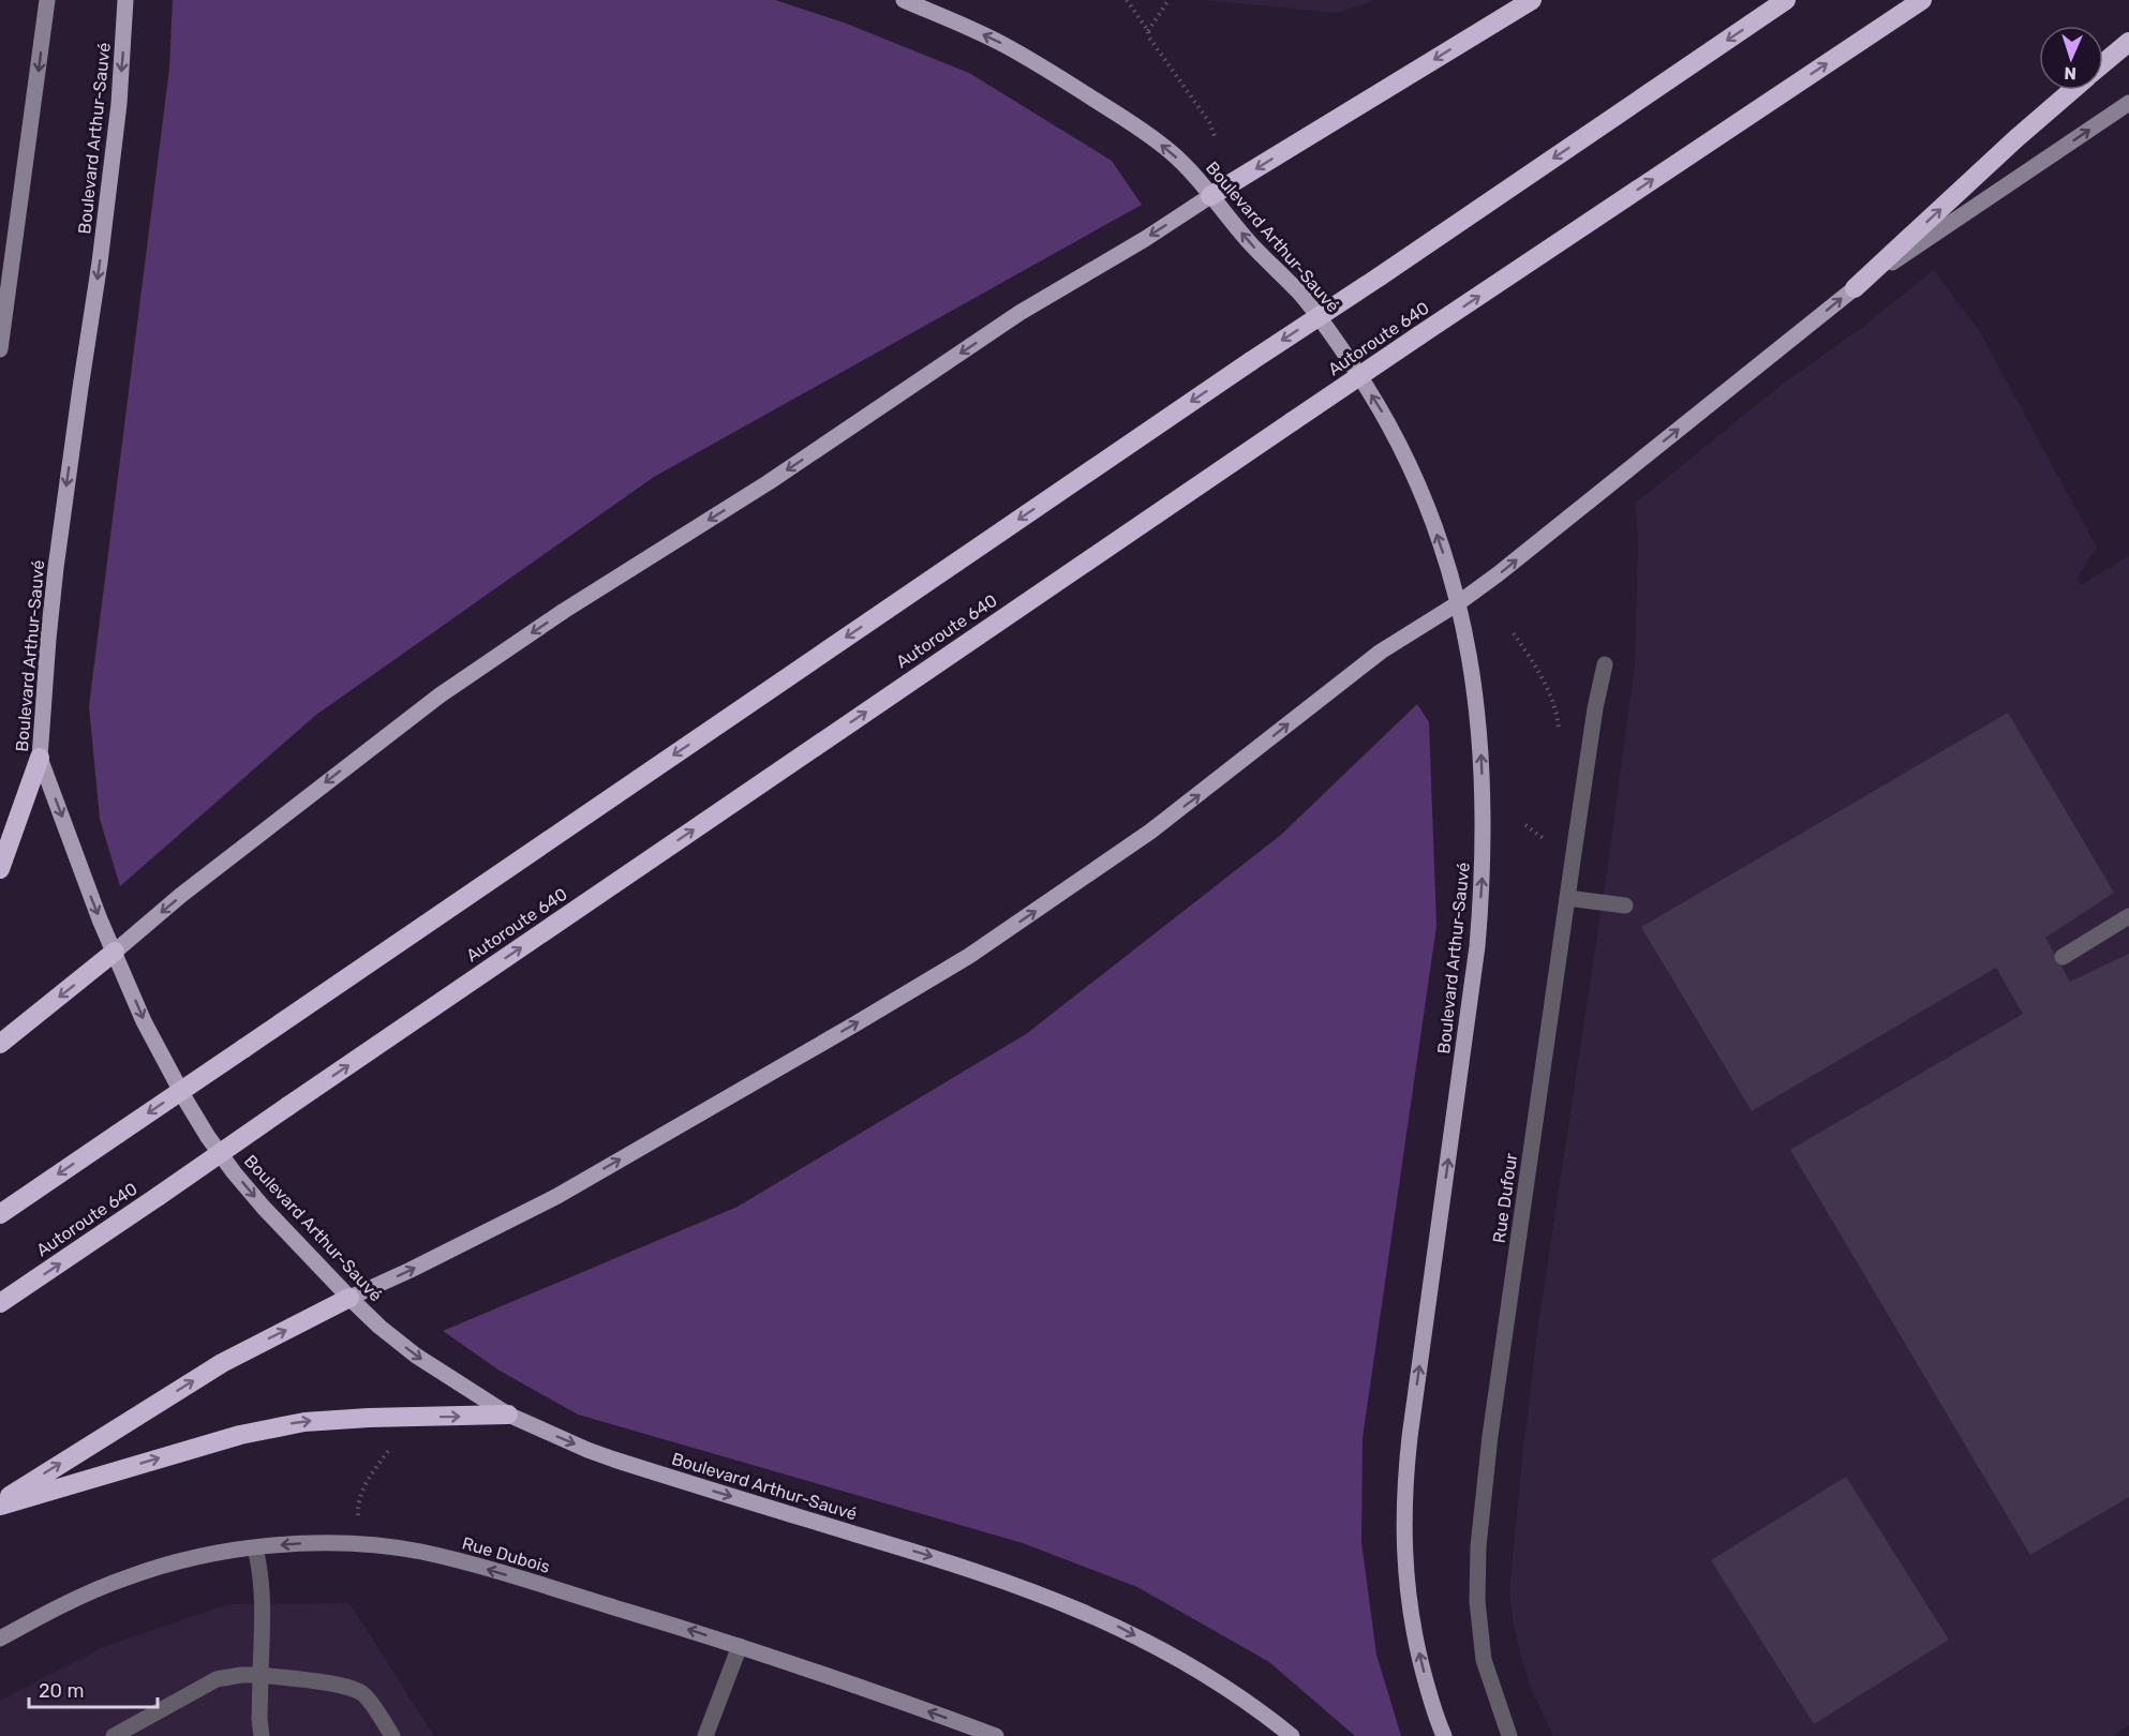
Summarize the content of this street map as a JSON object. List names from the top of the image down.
{
  "streets": {
    "highway": ["Autoroute 640"],
    "main road": ["Boulevard Arthur-Sauvé"],
    "street": ["Rue Dufour", "Rue Dubois"]
  },
  "one_way": ["Rue Dubois"],
  "scale_bar": "20 m",
  "north": "bottom"
}
